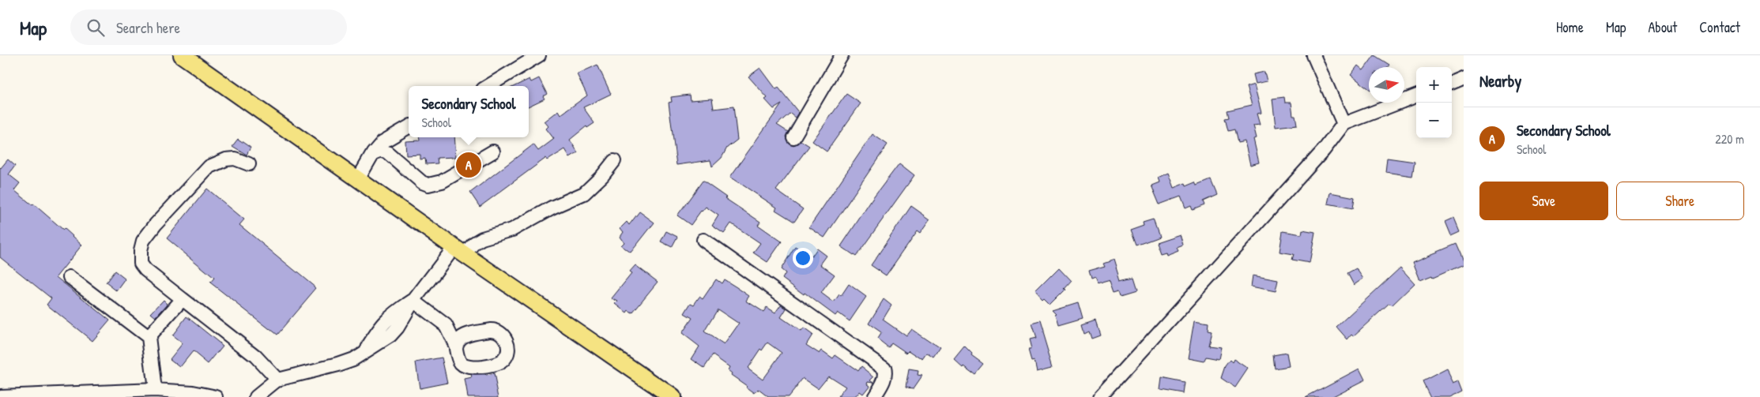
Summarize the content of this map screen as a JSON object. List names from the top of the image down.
{
  "north": "right",
  "page": {
    "header": "Map",
    "search": "Search here",
    "nav": [
      "Home",
      "Map",
      "About",
      "Contact"
    ],
    "heading": "Nearby",
    "map_buttons": ["+", "−"],
    "popup": ["Secondary School", "School"],
    "list": [
      {
        "mark": "A",
        "name": "Secondary School",
        "note": "School",
        "value": "220 m"
      }
    ],
    "pins": "A",
    "buttons": ["Save", "Share"]
  }
}
